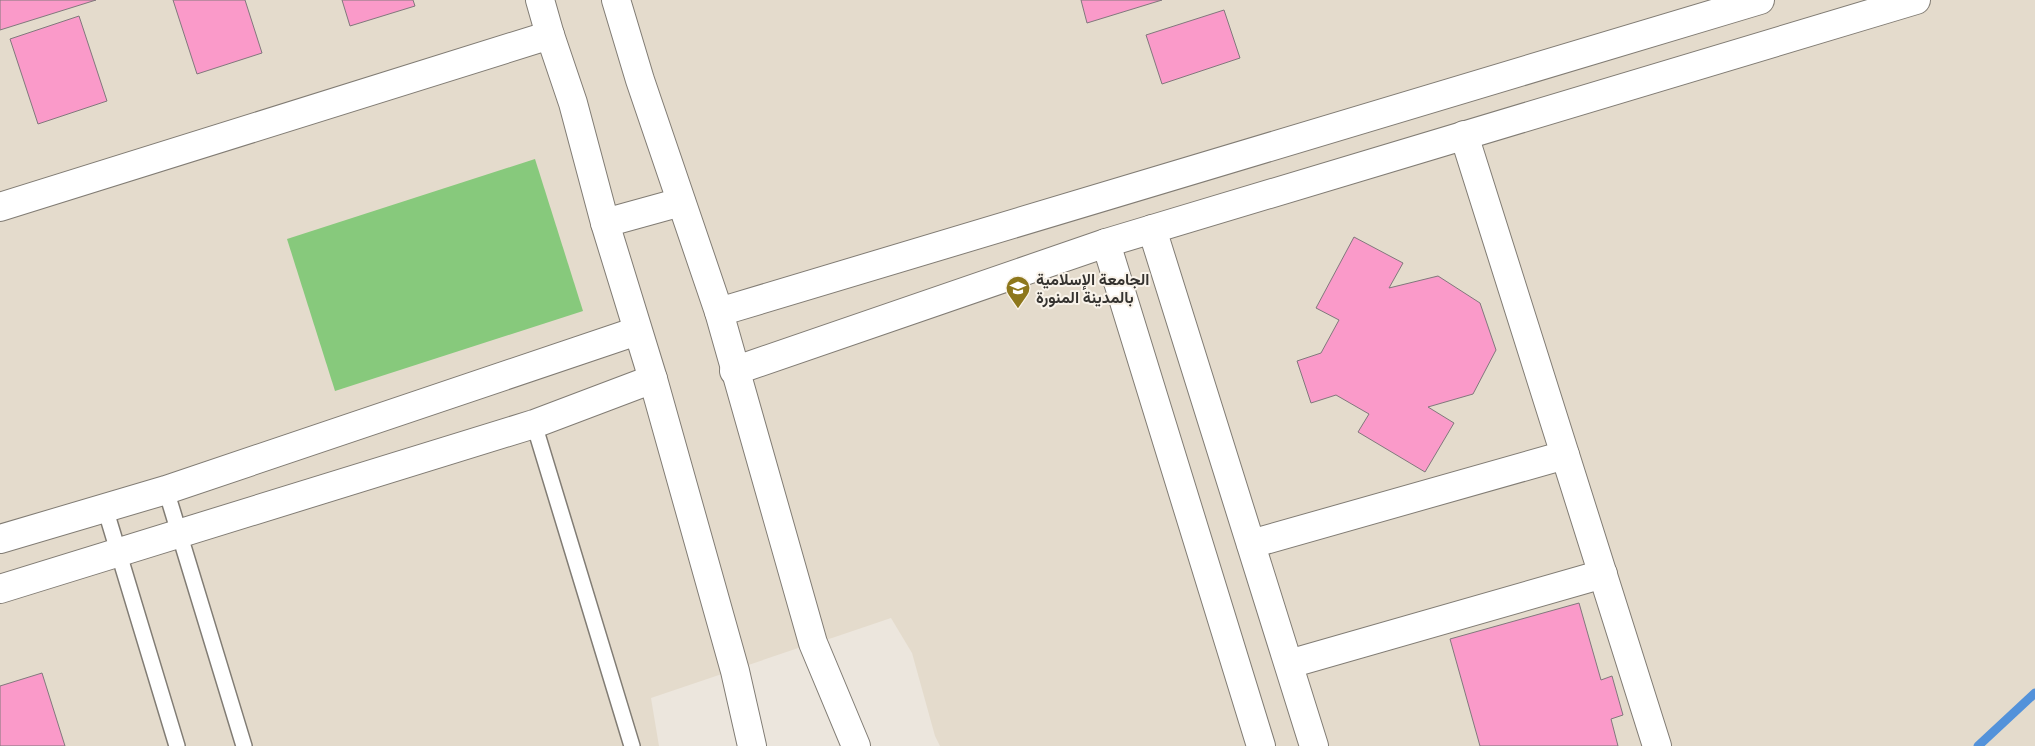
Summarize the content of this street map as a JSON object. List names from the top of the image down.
{
  "places": {
    "school or university": ["الجامعة الإسلامية بالمدينة المنورة"]
  }
}
